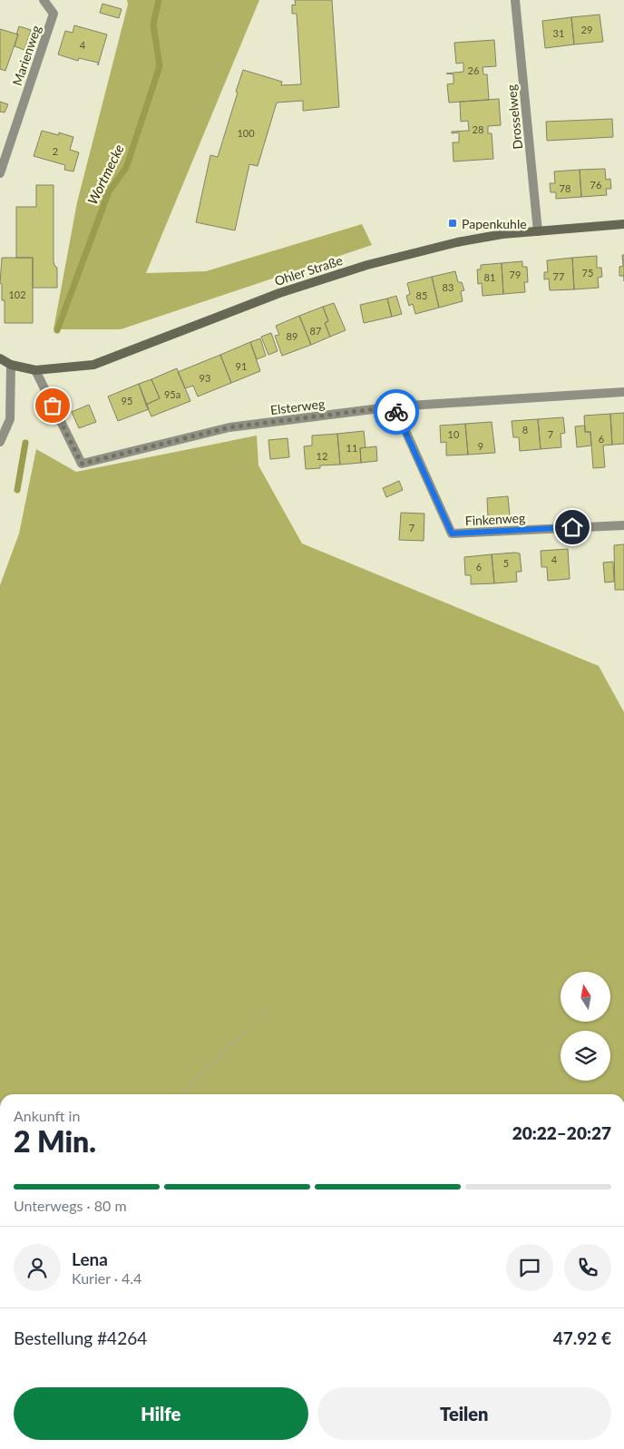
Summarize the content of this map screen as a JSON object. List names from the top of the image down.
{
  "streets": {
    "street": [
      "Marienweg",
      "Drosselweg",
      "Ohler Straße",
      "Elsterweg",
      "Finkenweg"
    ]
  },
  "crossings": [
    ["Drosselweg", "Ohler Straße"],
    ["Ohler Straße", "Elsterweg"],
    ["Elsterweg", "Finkenweg"]
  ],
  "water": ["Wortmecke"],
  "places": {
    "transit": ["Papenkuhle"]
  },
  "house_numbers": [
    "29",
    "31",
    "4",
    "26",
    "28",
    "100",
    "2",
    "76",
    "78",
    "75",
    "79",
    "77",
    "81",
    "83",
    "102",
    "85",
    "87",
    "89",
    "91",
    "93",
    "95a",
    "95",
    "8",
    "10",
    "7",
    "6",
    "9",
    "11",
    "12",
    "7",
    "4",
    "5",
    "6"
  ],
  "north": "top",
  "page": {
    "heading": ["2 Min.", "Ankunft in", "20:22–20:27"],
    "panel": [
      "Lena",
      "Kurier · 4.4",
      "Bestellung #4264",
      "47.92 €"
    ],
    "bar": "Unterwegs · 80 m",
    "buttons": ["Hilfe", "Teilen"]
  }
}
